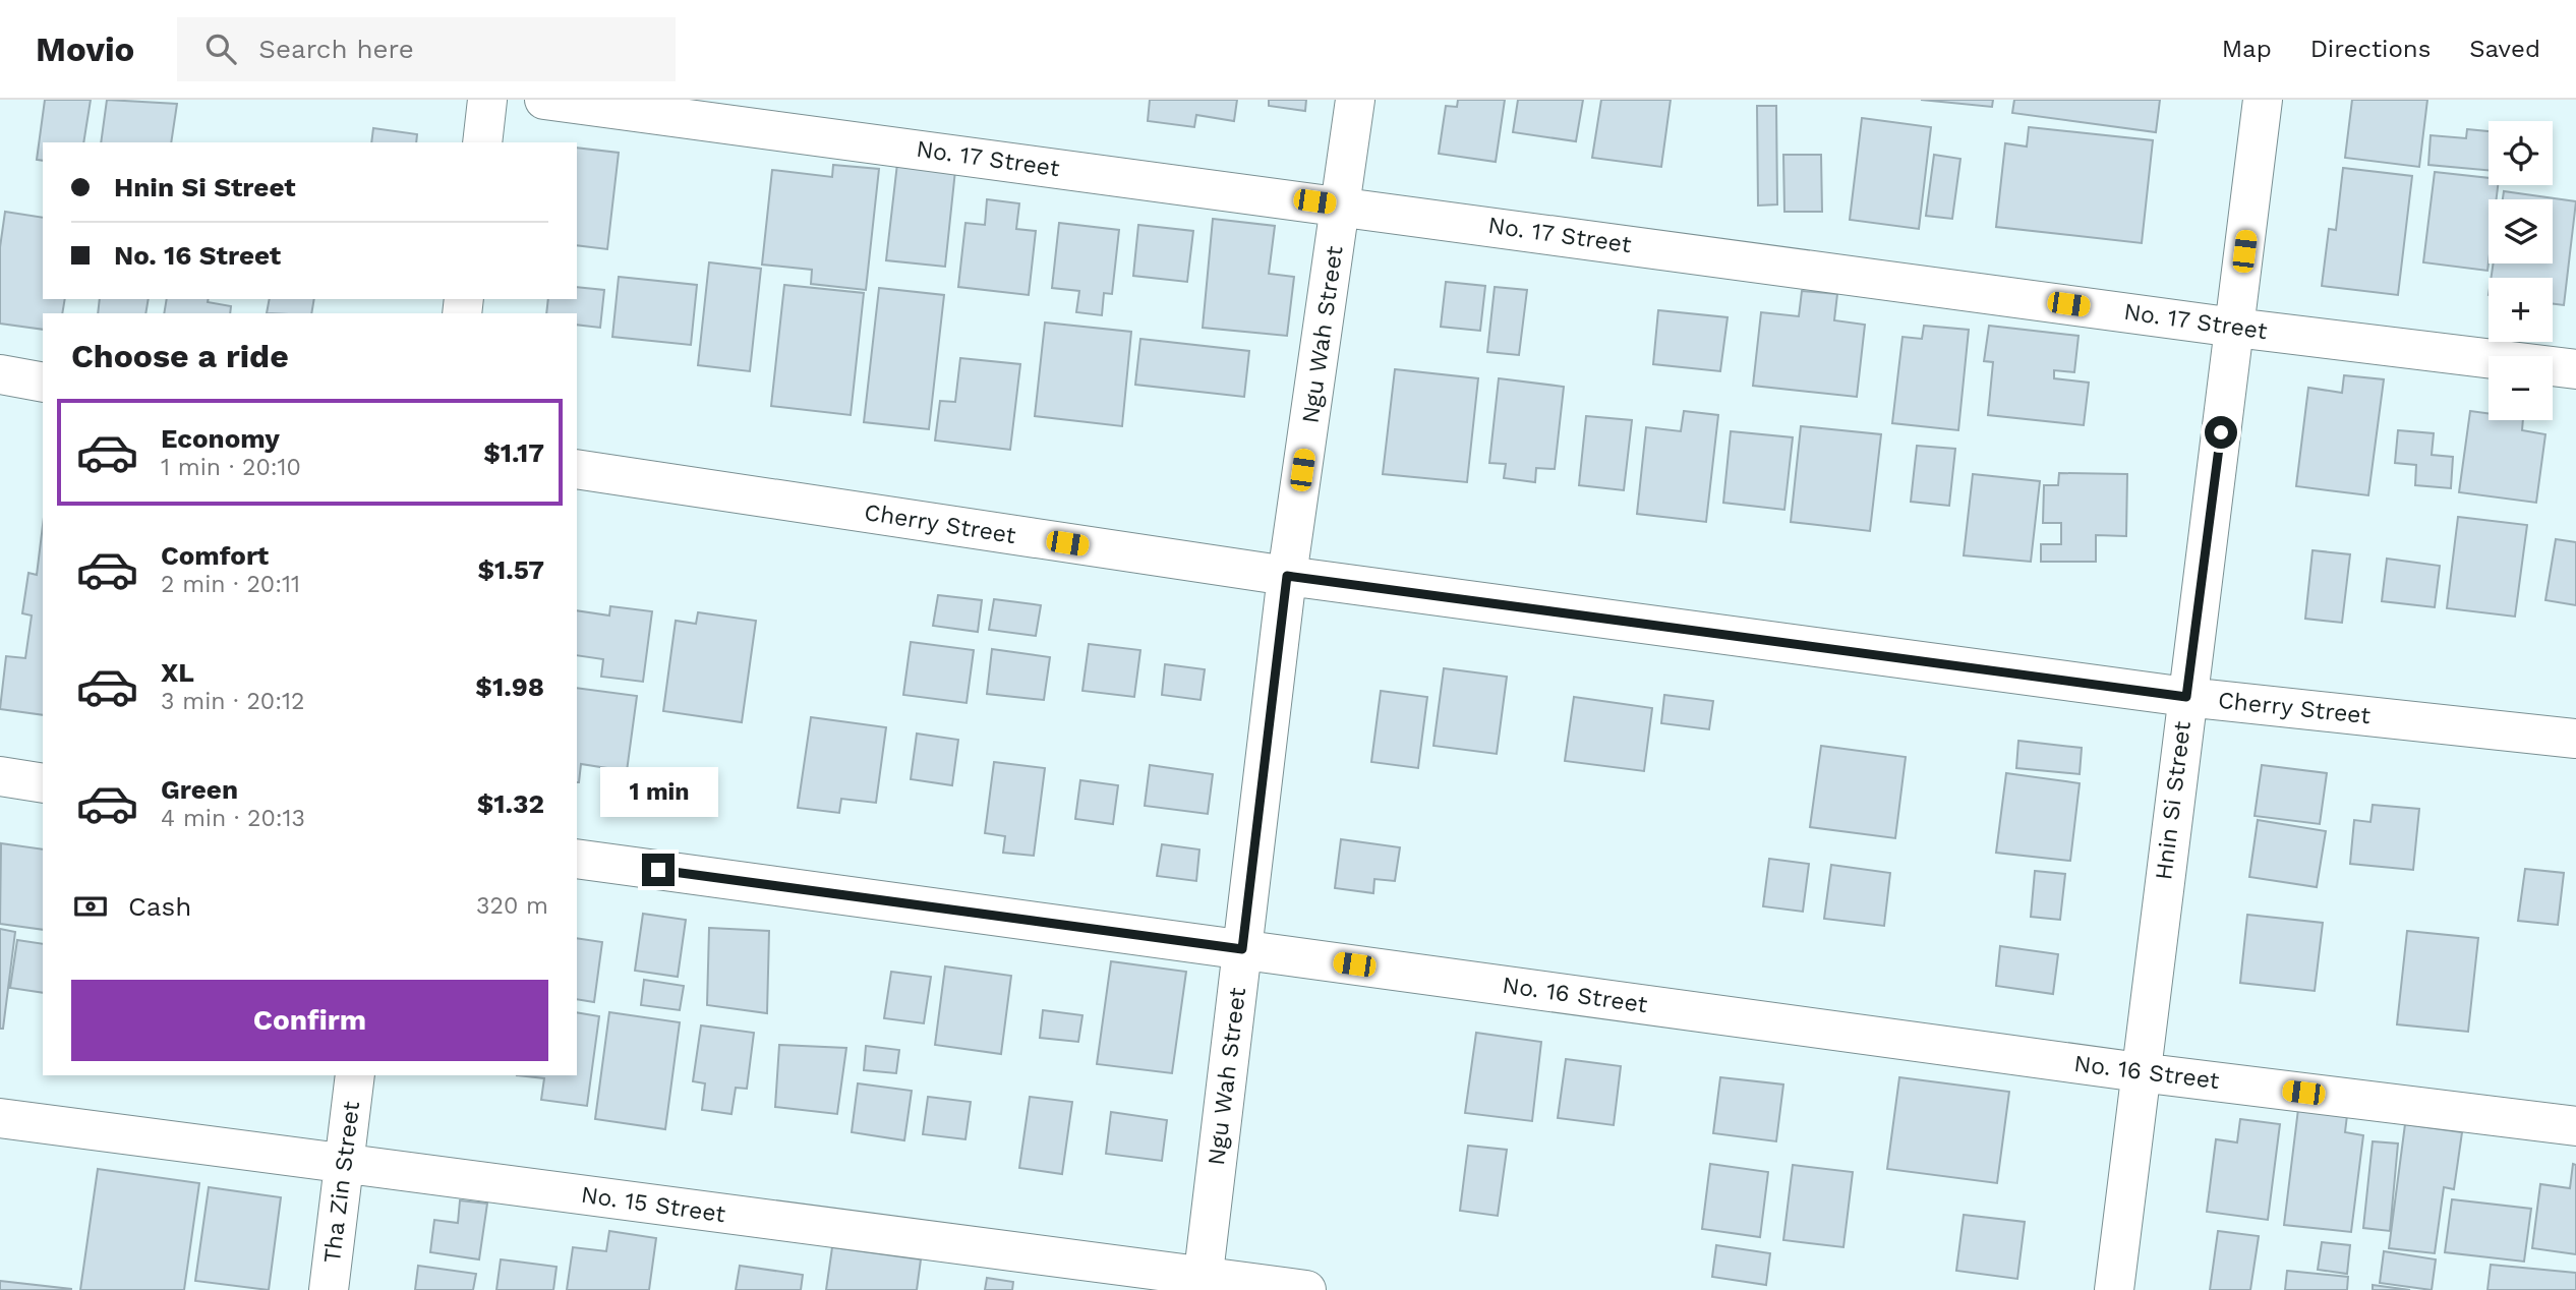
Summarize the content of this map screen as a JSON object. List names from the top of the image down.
{
  "streets": {
    "street": [
      "No. 17 Street",
      "Ngu Wah Street",
      "Cherry Street",
      "Hnin Si Street",
      "No. 16 Street",
      "Tha Zin Street",
      "No. 15 Street"
    ]
  },
  "crossings": [
    ["No. 17 Street", "Ngu Wah Street"],
    ["No. 17 Street", "Hnin Si Street"],
    ["Ngu Wah Street", "Cherry Street"],
    ["Ngu Wah Street", "No. 16 Street"],
    ["Ngu Wah Street", "No. 15 Street"],
    ["Cherry Street", "Hnin Si Street"],
    ["Hnin Si Street", "No. 16 Street"],
    ["Tha Zin Street", "No. 15 Street"]
  ],
  "page": {
    "header": "Movio",
    "search": "Search here",
    "nav": ["Map", "Directions", "Saved"],
    "map_buttons": ["+", "−"],
    "banner": ["Hnin Si Street", "No. 16 Street"],
    "heading": "Choose a ride",
    "list": [
      {
        "name": "Economy",
        "note": "1 min · 20:10",
        "value": "$1.17"
      },
      {
        "name": "Comfort",
        "note": "2 min · 20:11",
        "value": "$1.57"
      },
      {
        "name": "XL",
        "note": "3 min · 20:12",
        "value": "$1.98"
      },
      {
        "name": "Green",
        "note": "4 min · 20:13",
        "value": "$1.32"
      }
    ],
    "bubble": "1 min",
    "pay": ["Cash", "320 m"],
    "buttons": "Confirm"
  }
}
